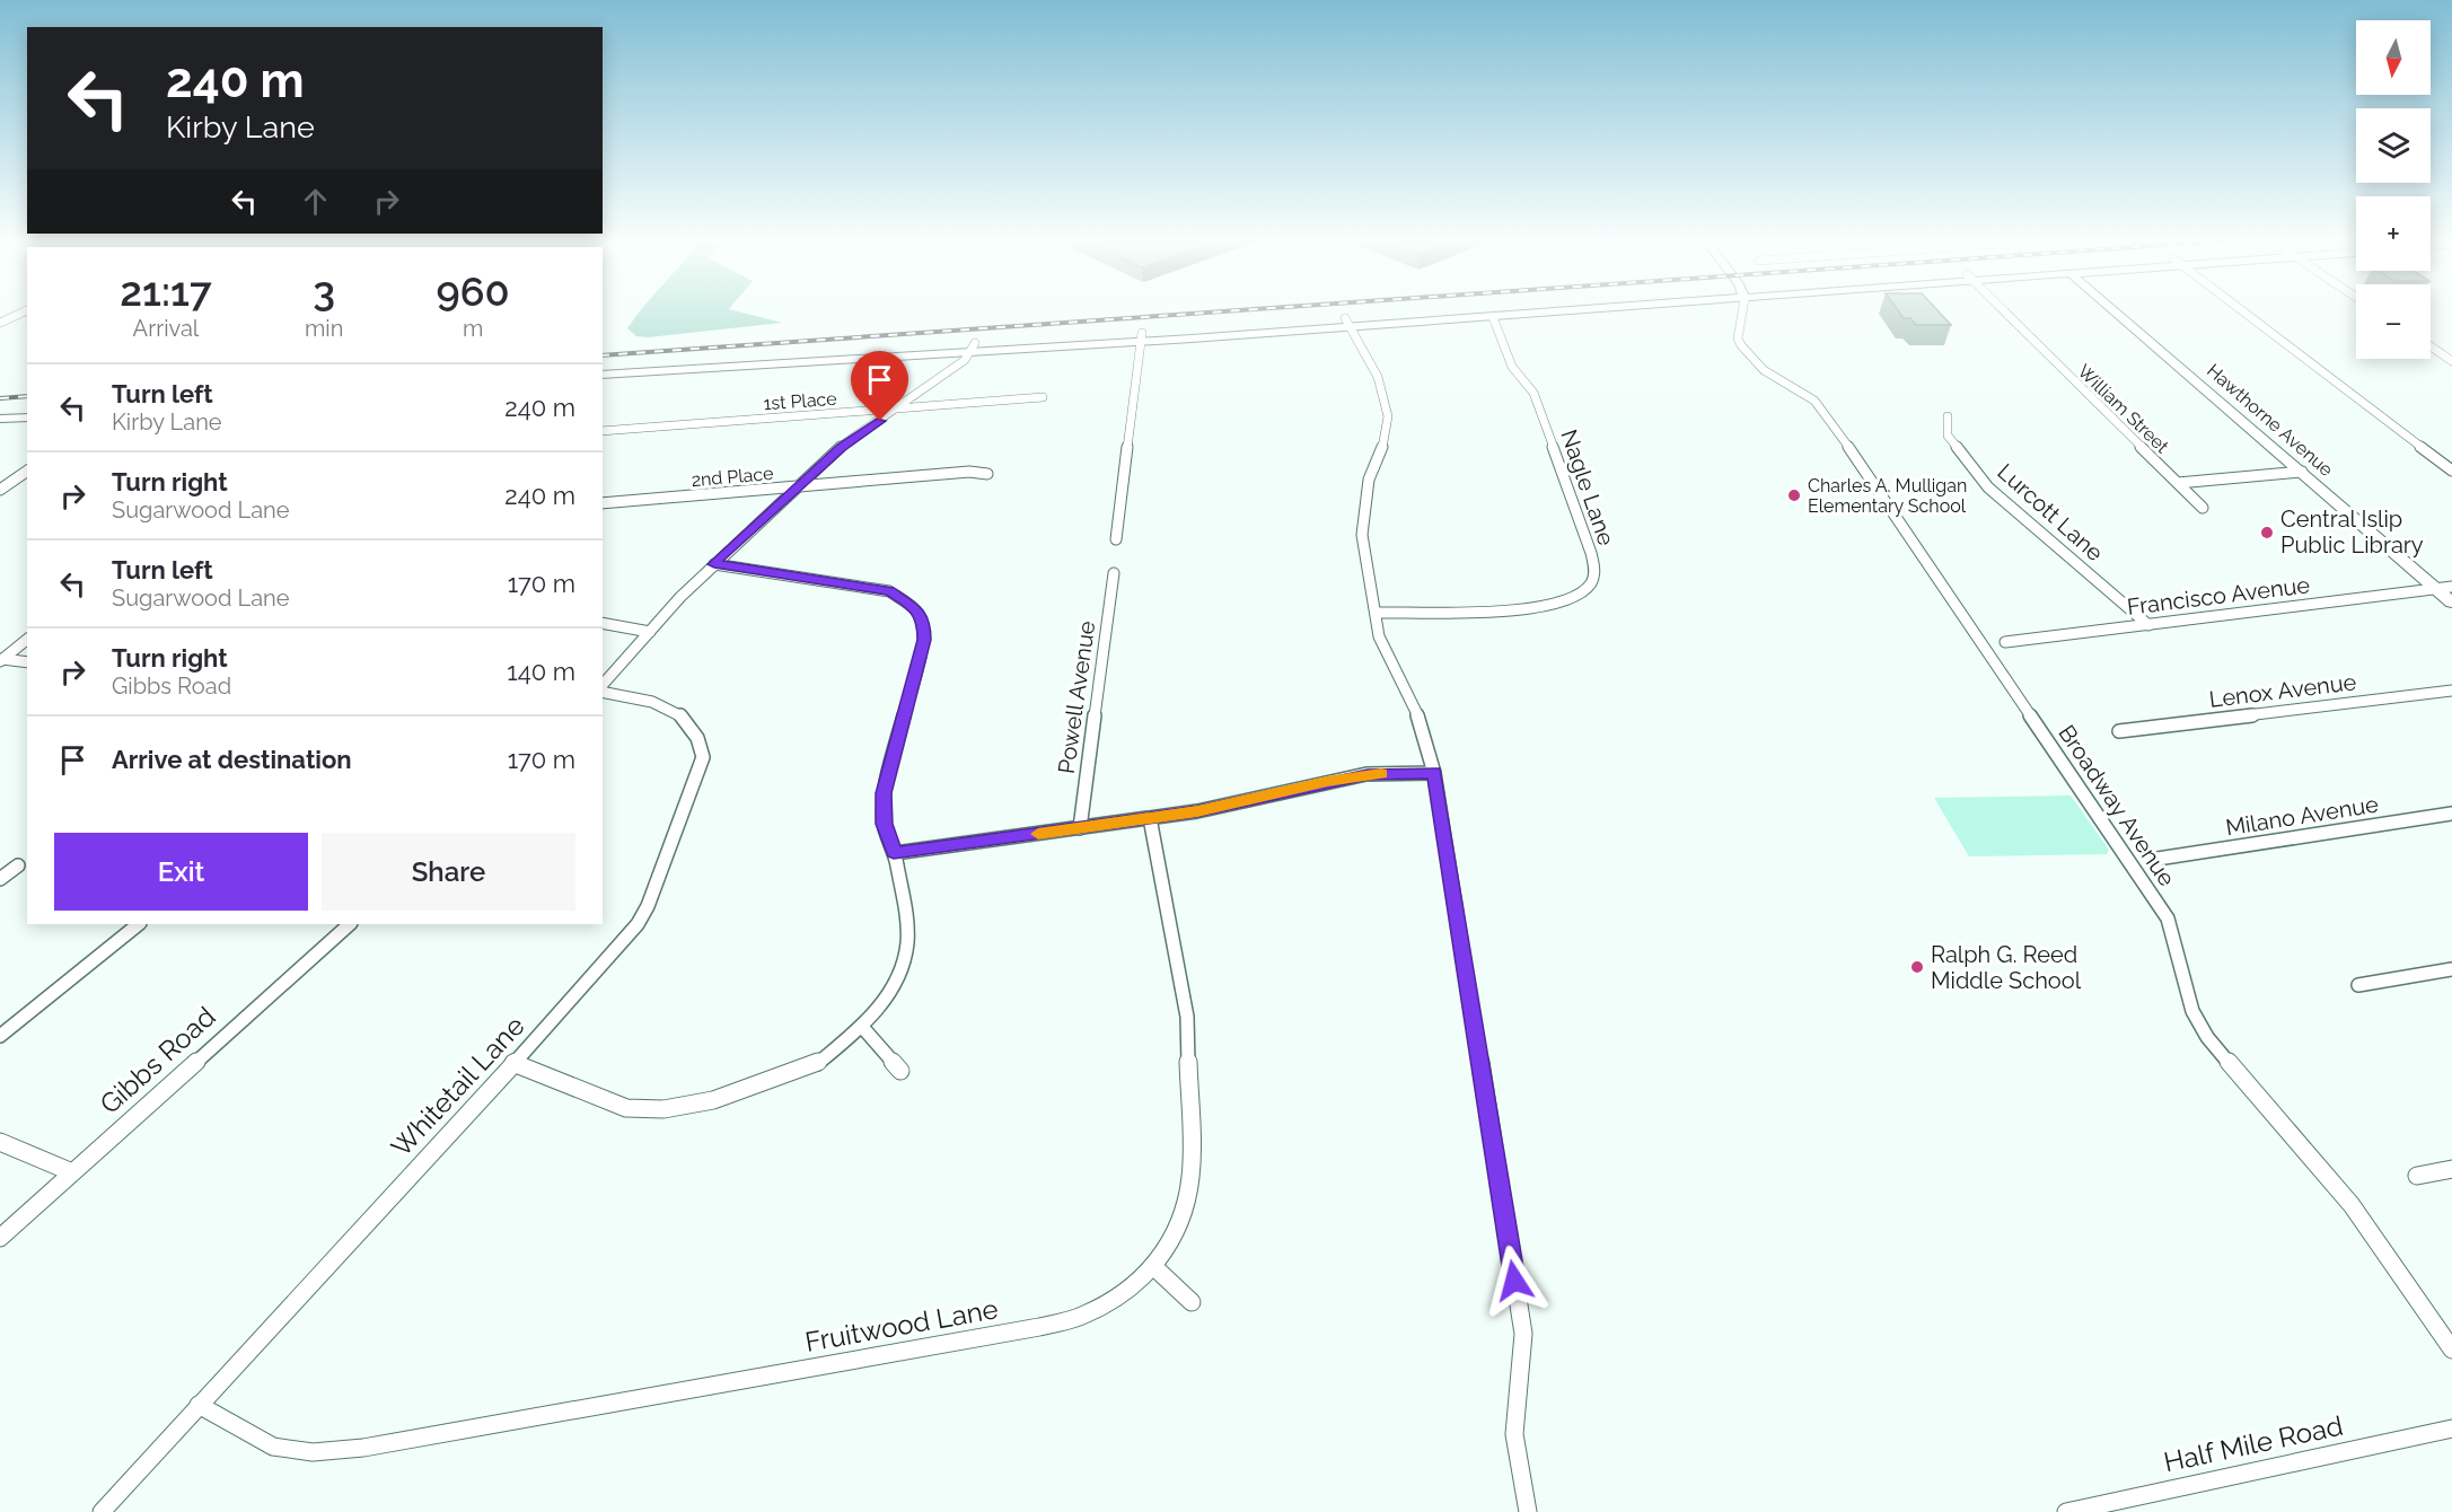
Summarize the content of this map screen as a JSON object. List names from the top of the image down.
{
  "streets": {
    "main road": ["Hawthorne Avenue"],
    "street": [
      "1st Place",
      "William Street",
      "2nd Place",
      "Nagle Lane",
      "Lurcott Lane",
      "Francisco Avenue",
      "Lenox Avenue",
      "Powell Avenue",
      "Broadway Avenue",
      "Milano Avenue",
      "Gibbs Road",
      "Whitetail Lane",
      "Fruitwood Lane",
      "Half Mile Road"
    ]
  },
  "crossings": [
    ["Hawthorne Avenue", "Francisco Avenue"],
    ["Lurcott Lane", "Francisco Avenue"],
    ["Whitetail Lane", "Fruitwood Lane"]
  ],
  "places": ["Charles A. Mulligan Elementary School", "Central Islip Public Library", "Ralph G. Reed Middle School"],
  "north": "bottom",
  "page": {
    "map_buttons": ["+", "−"],
    "turn": ["240 m", "Kirby Lane"],
    "eta": [
      "21:17",
      "Arrival",
      "3",
      "min",
      "960",
      "m"
    ],
    "list": [
      {
        "name": "Turn left",
        "note": "Kirby Lane",
        "value": "240 m"
      },
      {
        "name": "Turn right",
        "note": "Sugarwood Lane",
        "value": "240 m"
      },
      {
        "name": "Turn left",
        "note": "Sugarwood Lane",
        "value": "170 m"
      },
      {
        "name": "Turn right",
        "note": "Gibbs Road",
        "value": "140 m"
      },
      {
        "name": "Arrive at destination",
        "value": "170 m"
      }
    ],
    "buttons": ["Exit", "Share"]
  }
}
